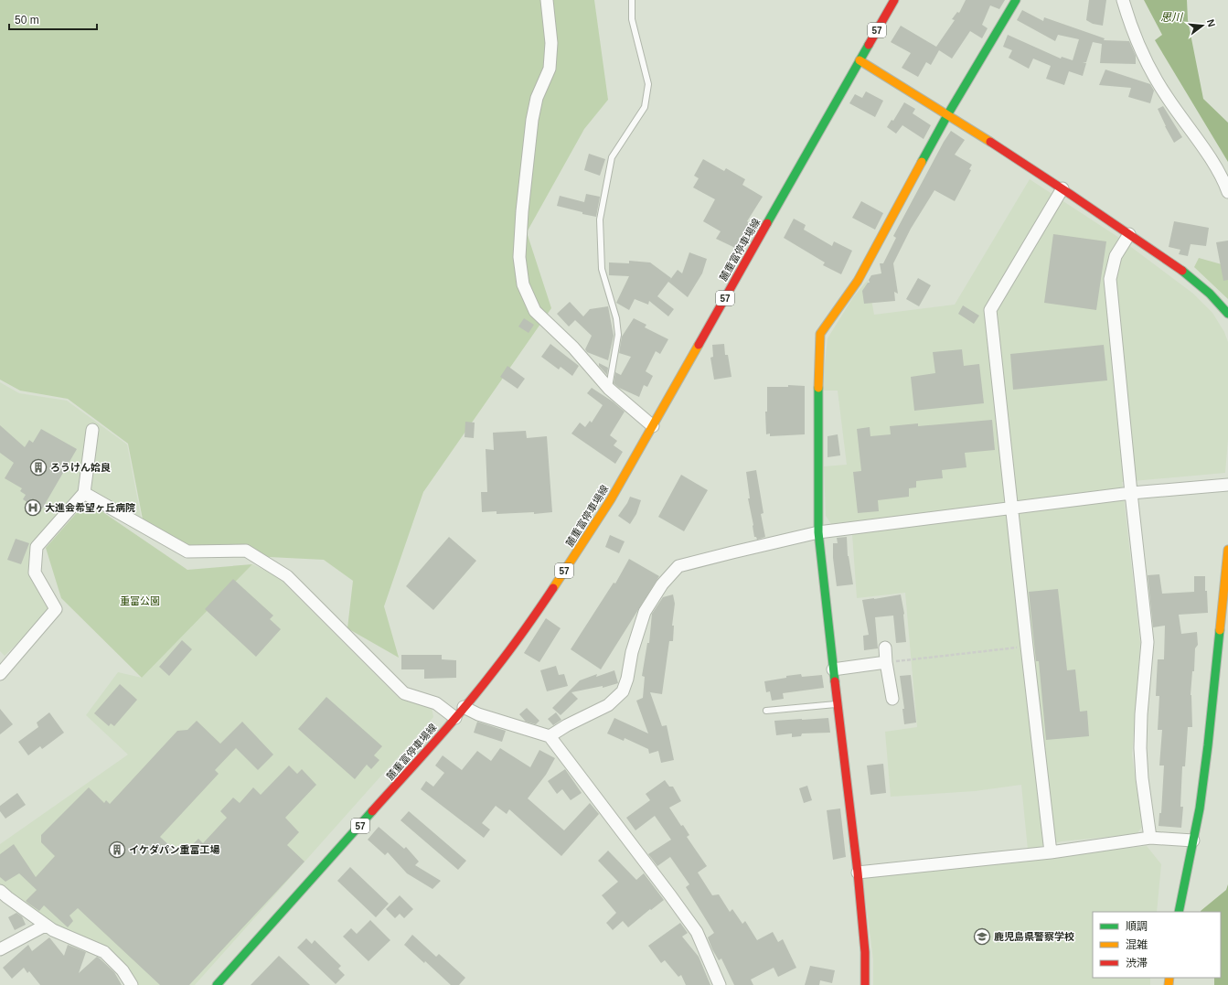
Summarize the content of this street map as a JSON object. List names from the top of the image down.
{
  "streets": {
    "street": ["57", "麓重富停車場線"]
  },
  "water": ["思川"],
  "parks": ["重富公園"],
  "places": {
    "building": ["ろうけん姶良", "イケダパン重富工場"],
    "hospital": ["大進会希望ヶ丘病院"],
    "school or university": ["鹿児島県警察学校"]
  },
  "legend": ["順調", "混雑", "渋滞"],
  "scale_bar": "50 m",
  "north": "right"
}
